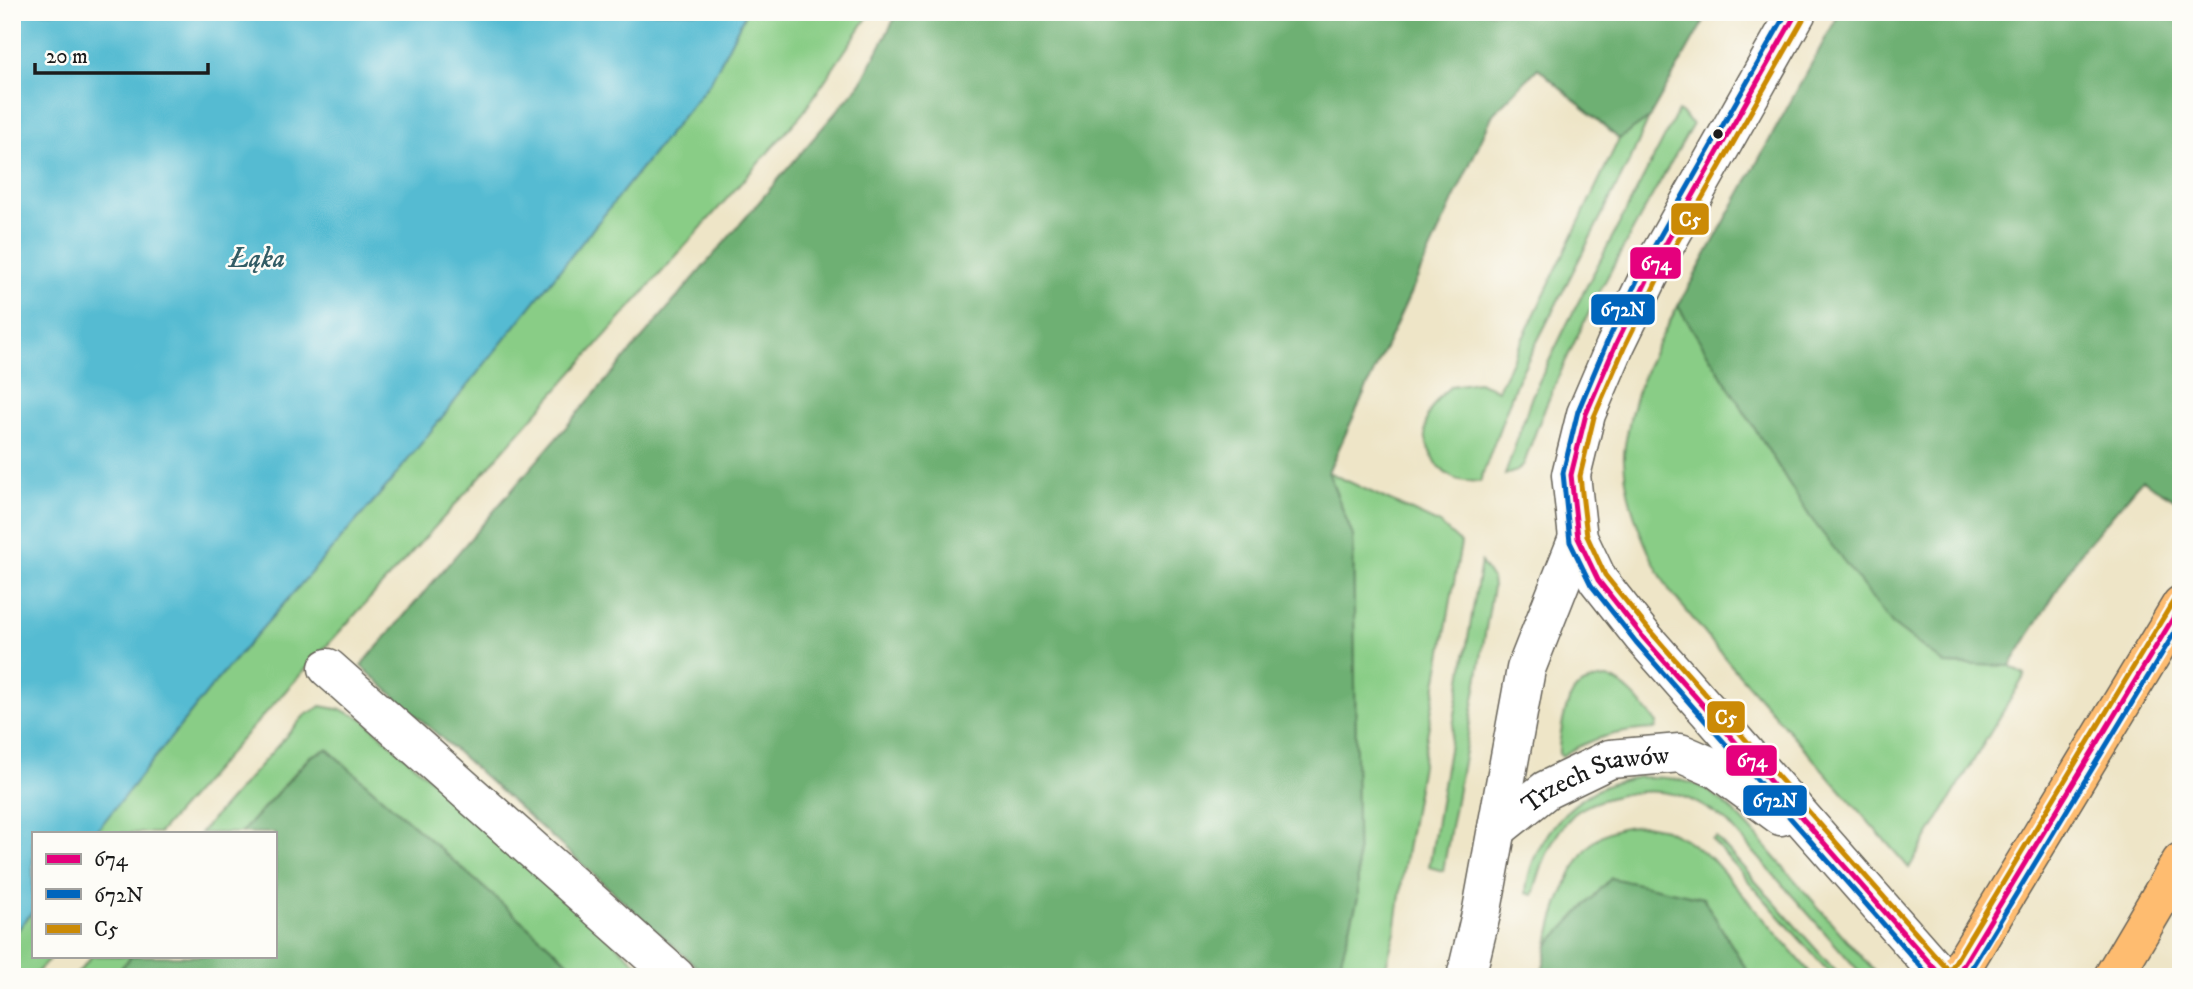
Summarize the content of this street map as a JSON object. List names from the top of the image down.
{
  "streets": {
    "street": ["Trzech Stawów"]
  },
  "water": ["Łąka"],
  "lines": ["transit line 674", "transit line 672N", "transit line C5"],
  "legend": ["674", "672N", "C5"],
  "scale_bar": "20 m"
}
